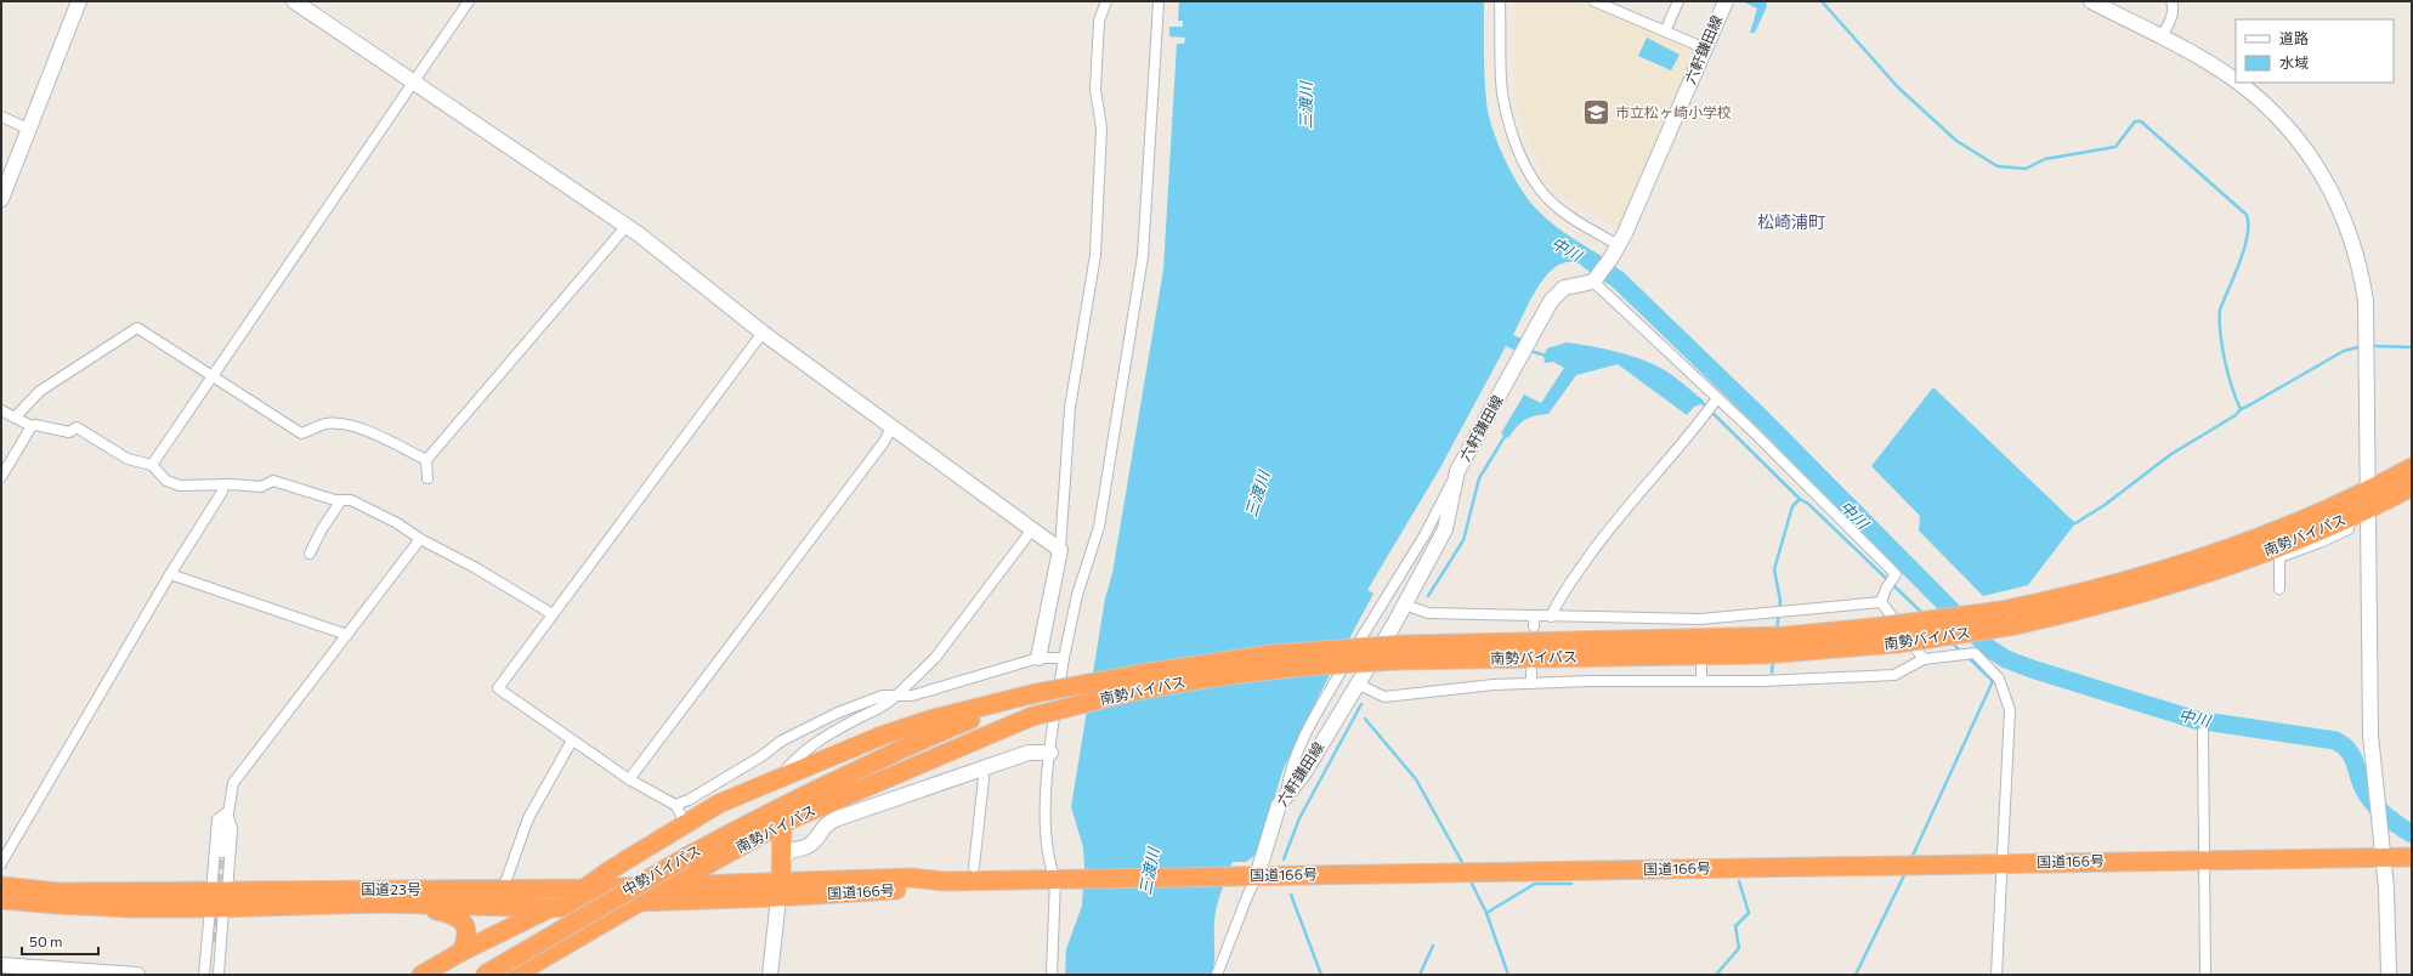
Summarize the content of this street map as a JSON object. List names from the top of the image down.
{
  "streets": {
    "highway": [
      "南勢バイパス",
      "国道166号",
      "中勢バイパス",
      "国道23号"
    ],
    "street": ["六軒鎌田線"]
  },
  "crossings": [
    ["六軒鎌田線", "国道166号"],
    ["南勢バイパス", "中勢バイパス"],
    ["南勢バイパス", "国道23号"],
    ["国道166号", "国道23号"]
  ],
  "districts": ["松崎浦町"],
  "water": ["三渡川", "中川"],
  "places": {
    "school or university": ["市立松ヶ崎小学校"]
  },
  "legend": ["道路", "水域"],
  "scale_bar": "50 m"
}
